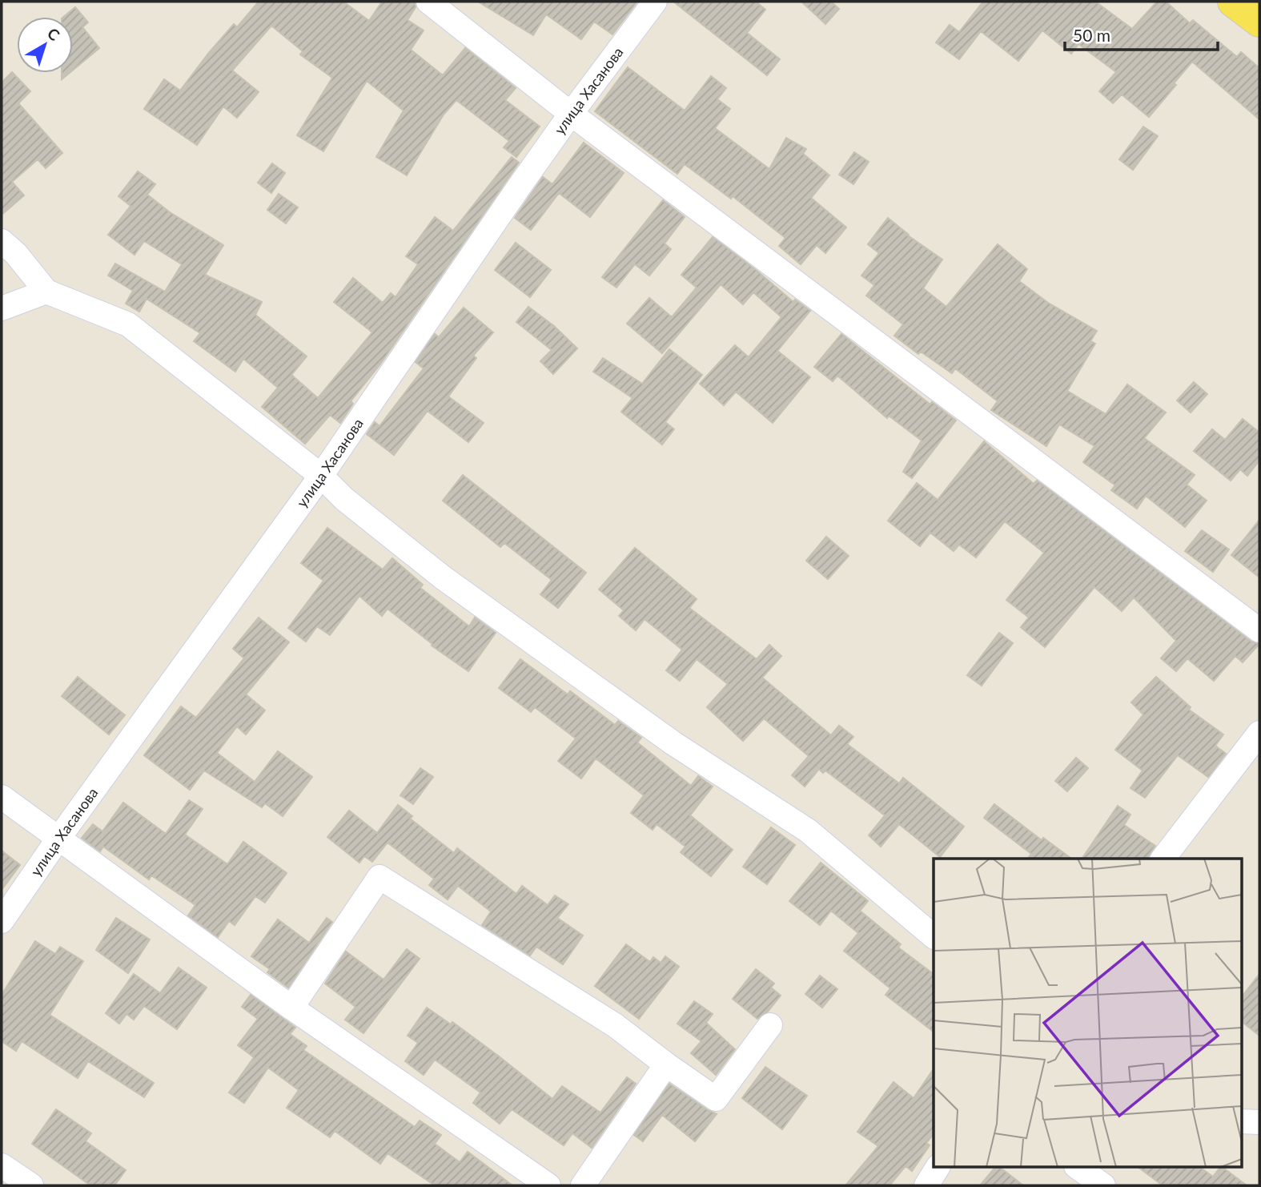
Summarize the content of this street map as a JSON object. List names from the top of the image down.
{
  "streets": {
    "street": ["улица Хасанова"]
  },
  "scale_bar": "50 m",
  "north": "top right"
}
